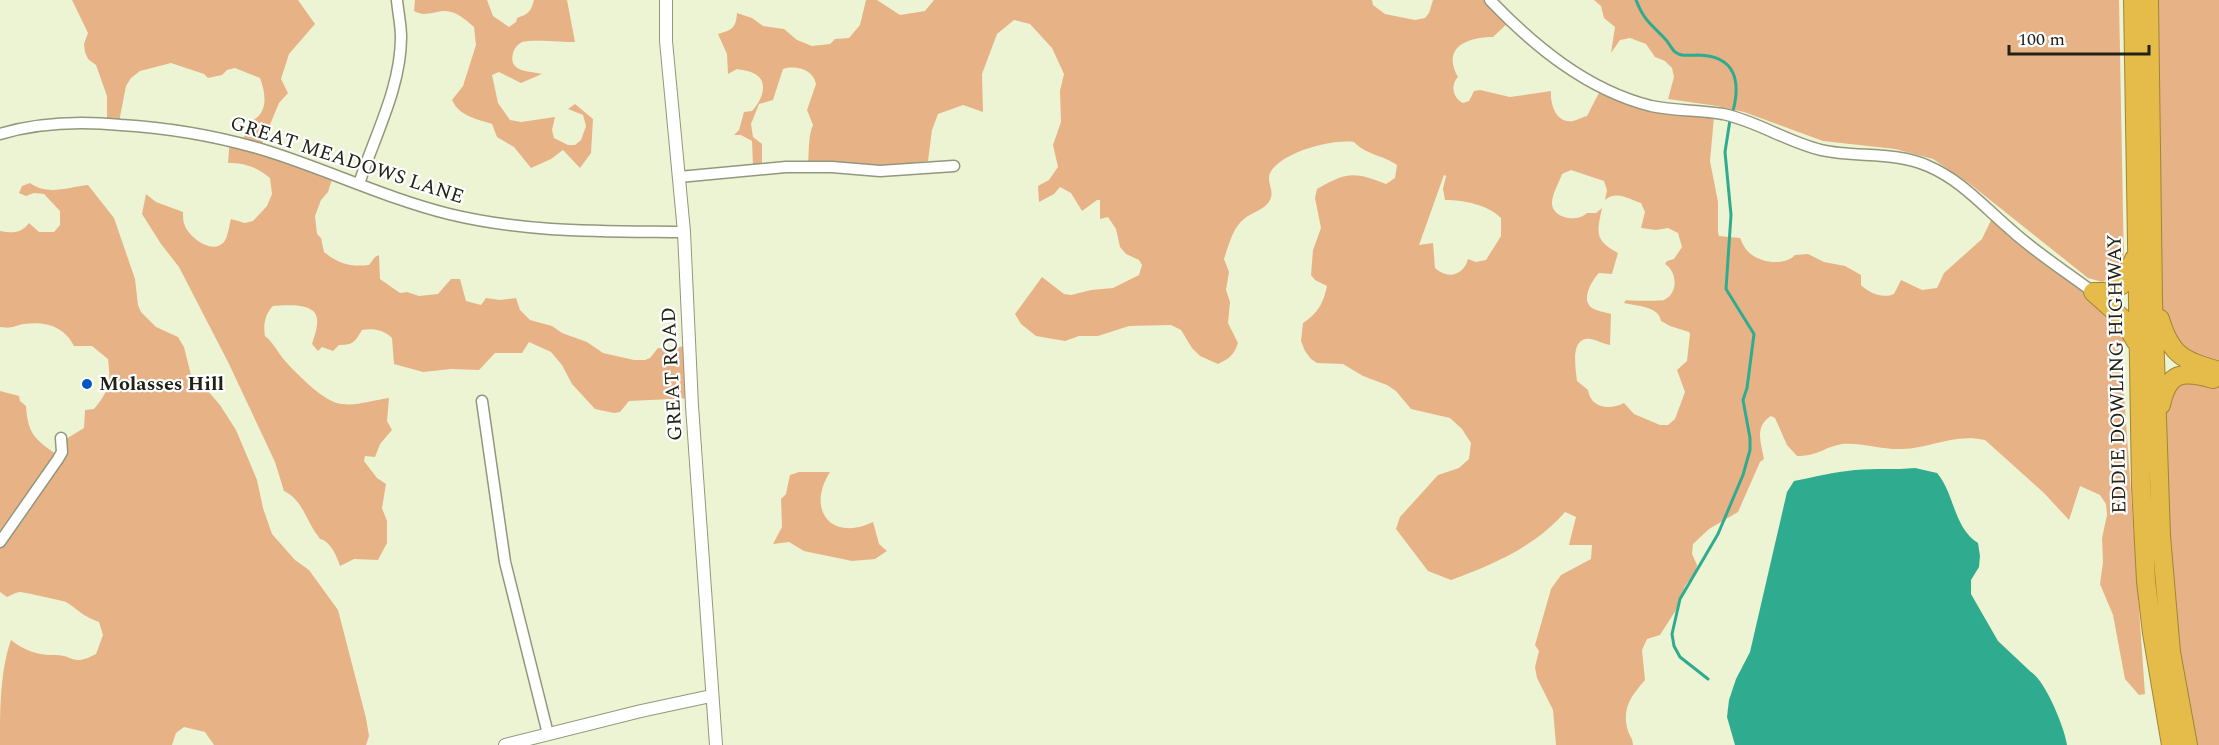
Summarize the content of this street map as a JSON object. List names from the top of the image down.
{
  "streets": {
    "highway": ["EDDIE DOWLING HIGHWAY"],
    "street": ["GREAT MEADOWS LANE", "GREAT ROAD"]
  },
  "crossings": [
    ["GREAT MEADOWS LANE", "GREAT ROAD"]
  ],
  "places": ["Molasses Hill"],
  "scale_bar": "100 m"
}
